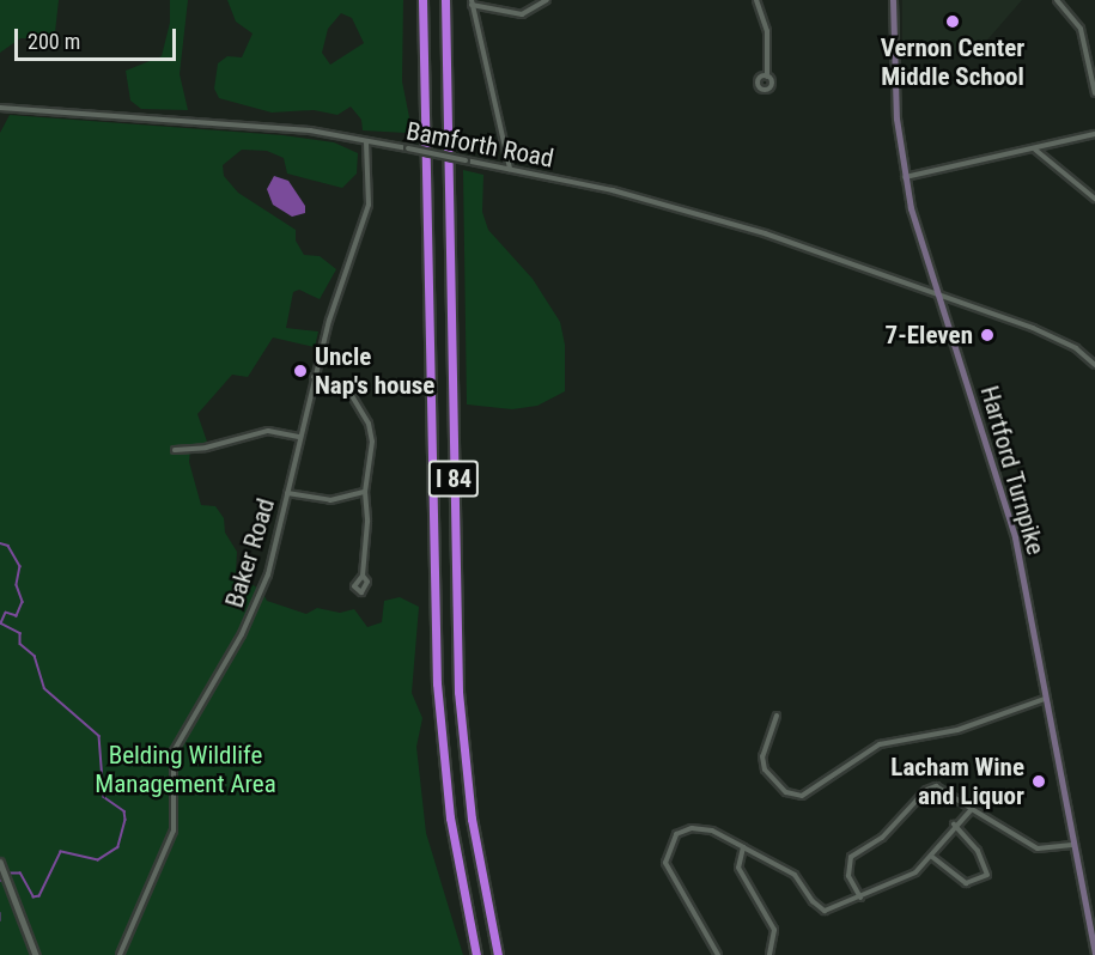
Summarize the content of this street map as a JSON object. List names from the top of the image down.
{
  "streets": {
    "highway": ["I 84"],
    "main road": ["Hartford Turnpike"],
    "street": ["Bamforth Road", "Baker Road"]
  },
  "crossings": [
    ["Bamforth Road", "Hartford Turnpike"],
    ["Bamforth Road", "Baker Road"]
  ],
  "parks": ["Belding Wildlife Management Area"],
  "places": [
    "Vernon Center Middle School",
    "7-Eleven",
    "Uncle Nap's house",
    "Lacham Wine and Liquor"
  ],
  "scale_bar": "200 m"
}
